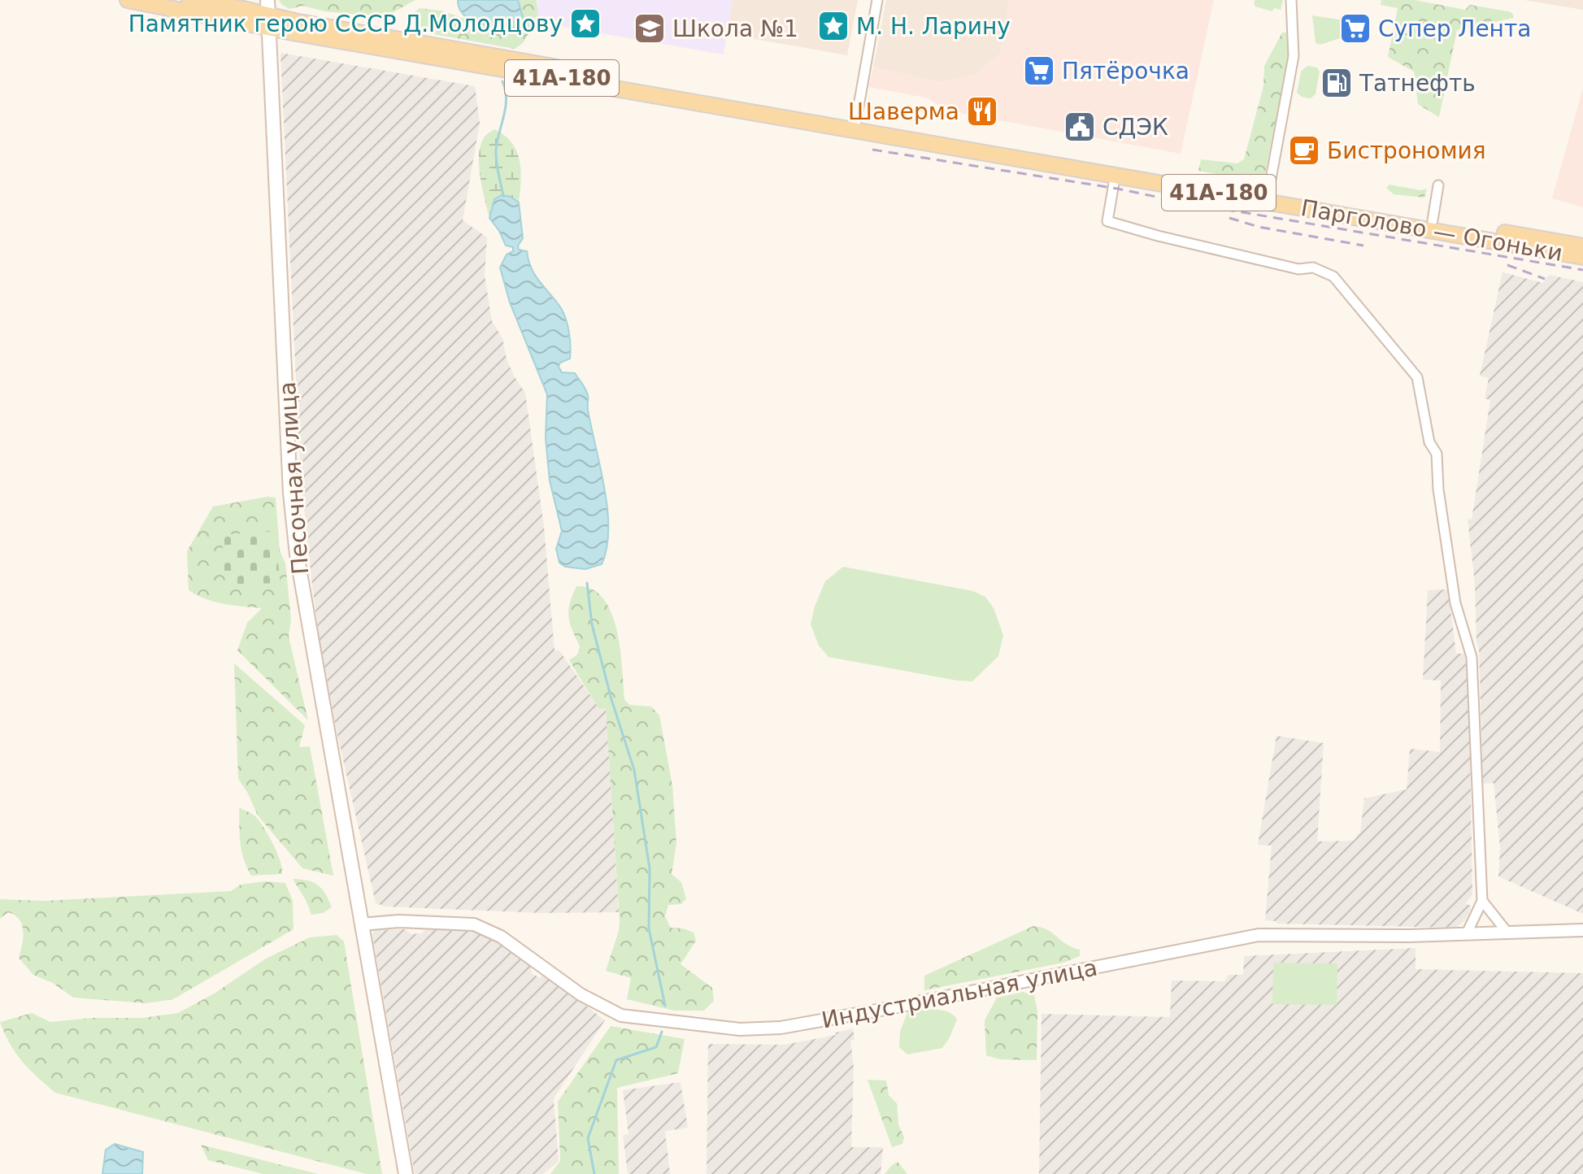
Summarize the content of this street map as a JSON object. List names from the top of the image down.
{
  "streets": {
    "main road": ["41А-180", "Парголово — Огоньки", "Песочная улица"],
    "street": ["Индустриальная улица"]
  },
  "crossings": [
    ["Парголово — Огоньки", "Песочная улица"],
    ["Песочная улица", "Индустриальная улица"]
  ],
  "places": {
    "place": ["Памятник герою СССР Д.Молодцову", "М. Н. Ларину"],
    "school or university": ["Школа №1"],
    "supermarket": ["Супер Лента", "Пятёрочка"],
    "fuel station": ["Татнефть"],
    "restaurant": ["Шаверма"],
    "public building": ["СДЭК"],
    "cafe": ["Бистрономия"]
  }
}
